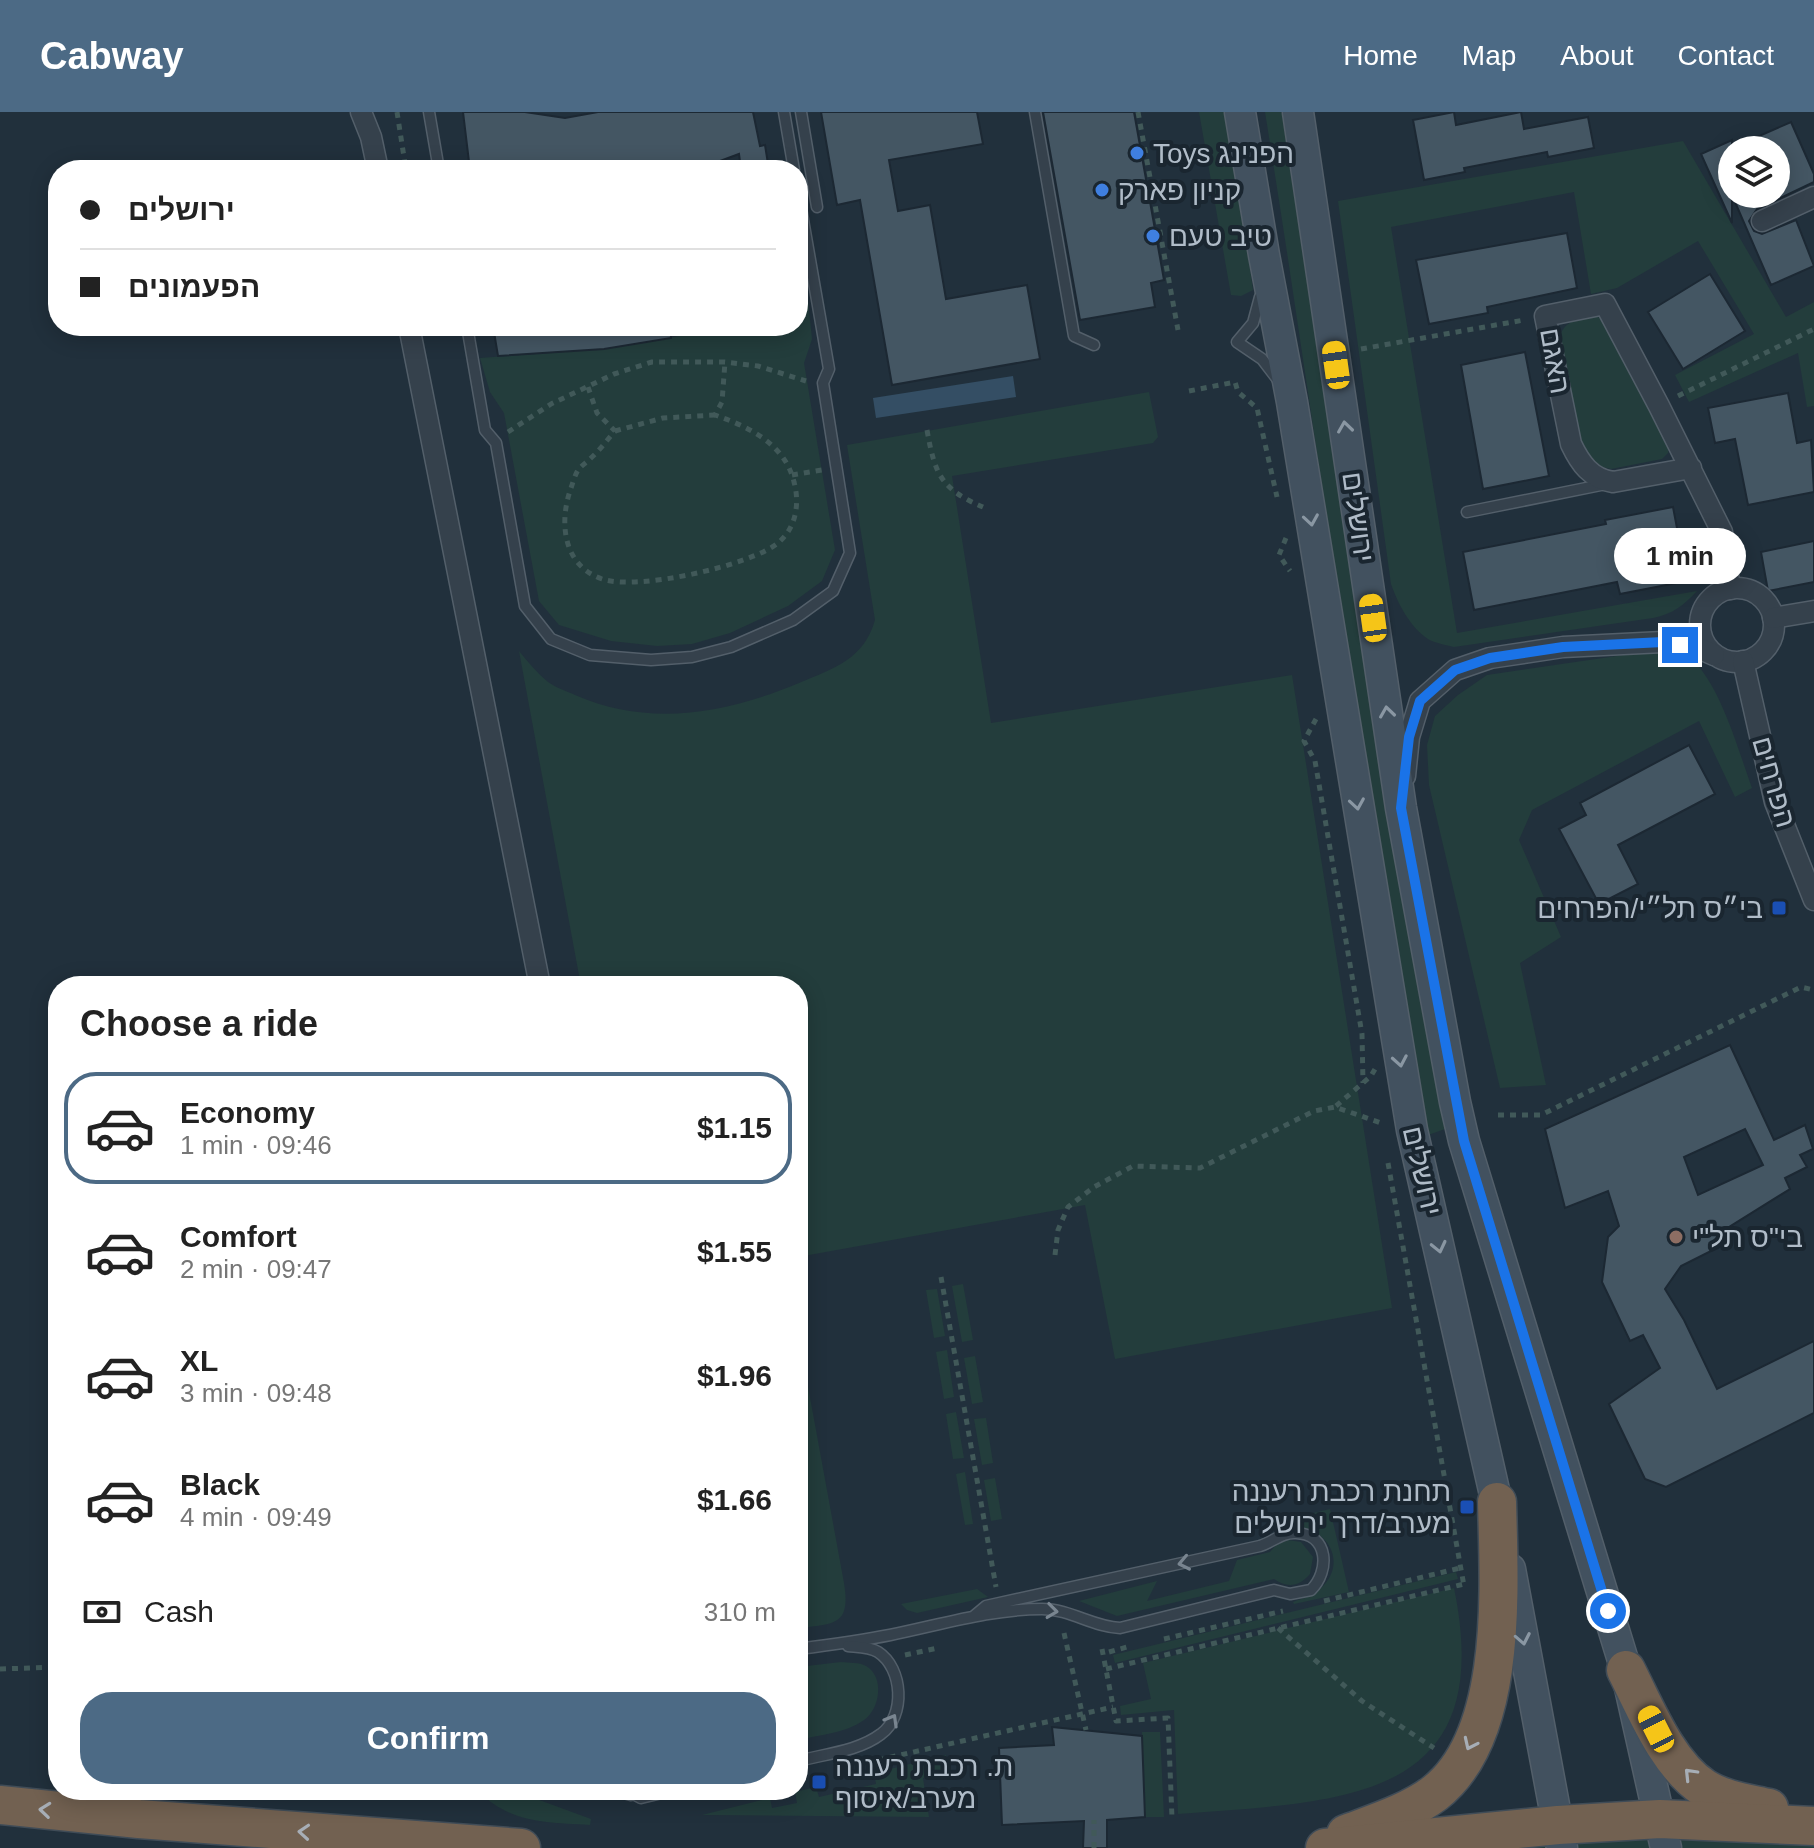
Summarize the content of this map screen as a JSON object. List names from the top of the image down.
{
  "streets": {
    "main road": ["ירושלים"],
    "street": ["האגם", "הפרחים"]
  },
  "crossings": [
    ["האגם", "הפרחים"]
  ],
  "places": {
    "other": [
      "Toys הפנינג",
      "קניון פארק",
      "טיב טעם",
      "בי\"ס תל\"י"
    ],
    "transit": ["בי״ס תל״י/הפרחים", "תחנת רכבת רעננה מערב/דרך ירושלים", "ת. רכבת רעננה מערב/איסוף"]
  },
  "page": {
    "header": "Cabway",
    "nav": [
      "Home",
      "Map",
      "About",
      "Contact"
    ],
    "banner": ["ירושלים", "הפעמונים"],
    "bubble": "1 min",
    "heading": "Choose a ride",
    "list": [
      {
        "name": "Economy",
        "note": "1 min · 09:46",
        "value": "$1.15"
      },
      {
        "name": "Comfort",
        "note": "2 min · 09:47",
        "value": "$1.55"
      },
      {
        "name": "XL",
        "note": "3 min · 09:48",
        "value": "$1.96"
      },
      {
        "name": "Black",
        "note": "4 min · 09:49",
        "value": "$1.66"
      }
    ],
    "pay": ["Cash", "310 m"],
    "buttons": "Confirm"
  }
}
